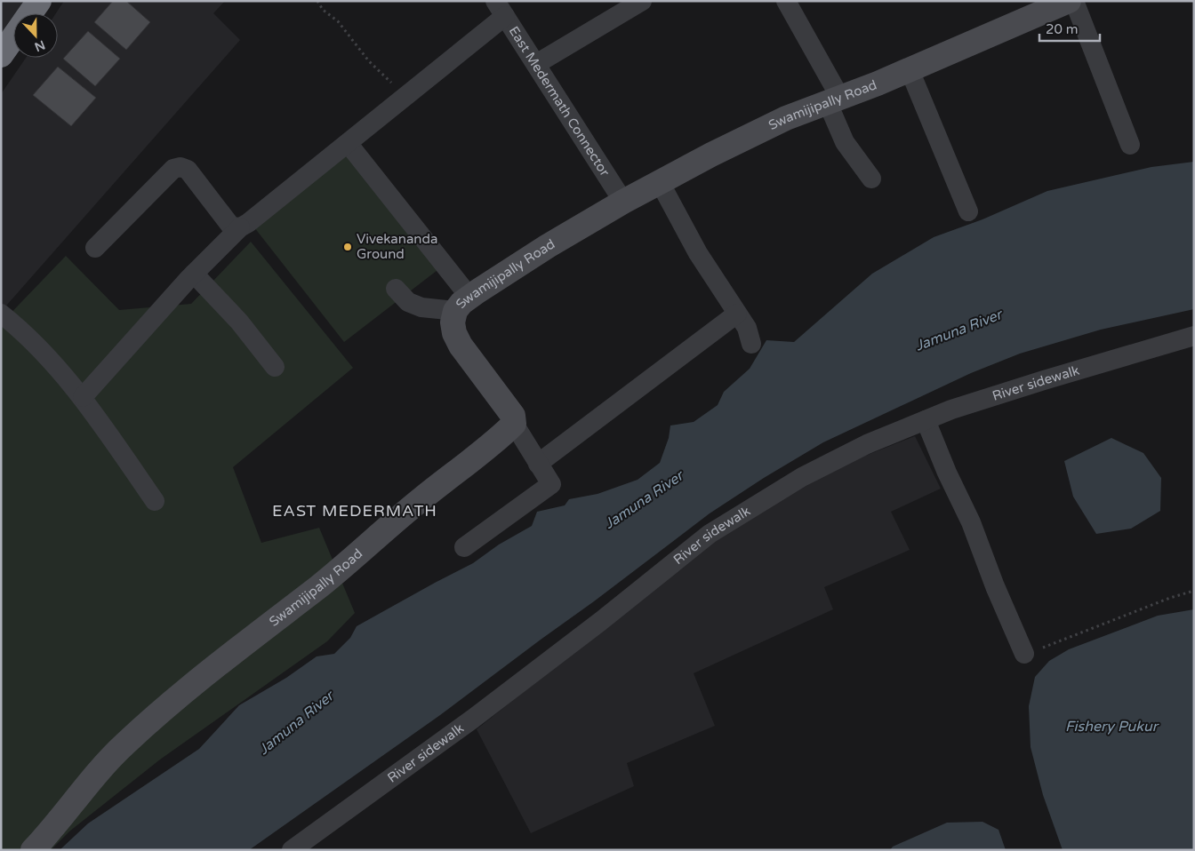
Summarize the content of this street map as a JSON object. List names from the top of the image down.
{
  "streets": {
    "street": ["East Medermath Connector", "Swamijipally Road", "River sidewalk"]
  },
  "crossings": [
    ["East Medermath Connector", "Swamijipally Road"]
  ],
  "districts": ["EAST MEDERMATH"],
  "water": ["Jamuna River", "Fishery Pukur"],
  "places": ["Vivekananda Ground"],
  "scale_bar": "20 m",
  "north": "bottom"
}
